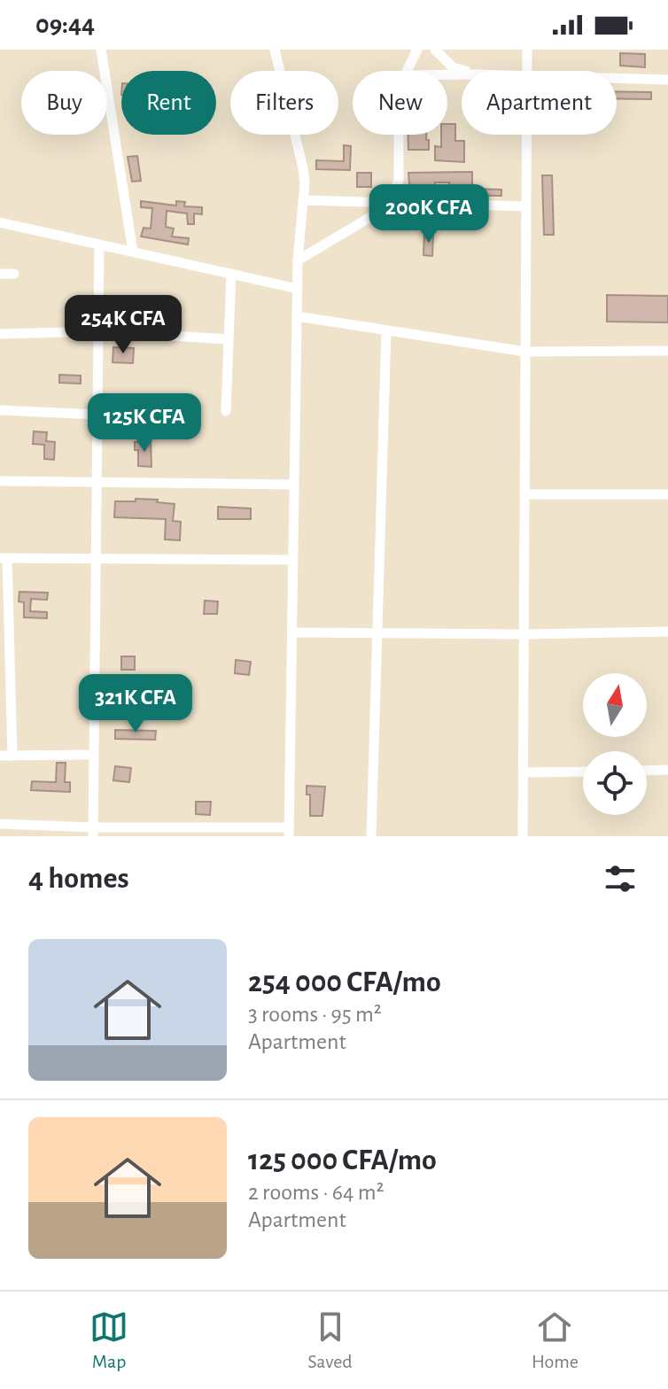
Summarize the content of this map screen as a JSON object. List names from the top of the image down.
{
  "north": "top",
  "page": {
    "status": "09:44",
    "chip": [
      "Buy",
      "Rent",
      "Filters",
      "New",
      "Apartment"
    ],
    "price": [
      "200K CFA",
      "254K CFA",
      "125K CFA",
      "321K CFA"
    ],
    "heading": "4 homes",
    "list": [
      {
        "name": "254 000 CFA/mo",
        "note": "3 rooms · 95 m² · Apartment"
      },
      {
        "name": "125 000 CFA/mo",
        "note": "2 rooms · 64 m² · Apartment"
      }
    ],
    "tabs": ["Map", "Saved", "Home"]
  }
}
